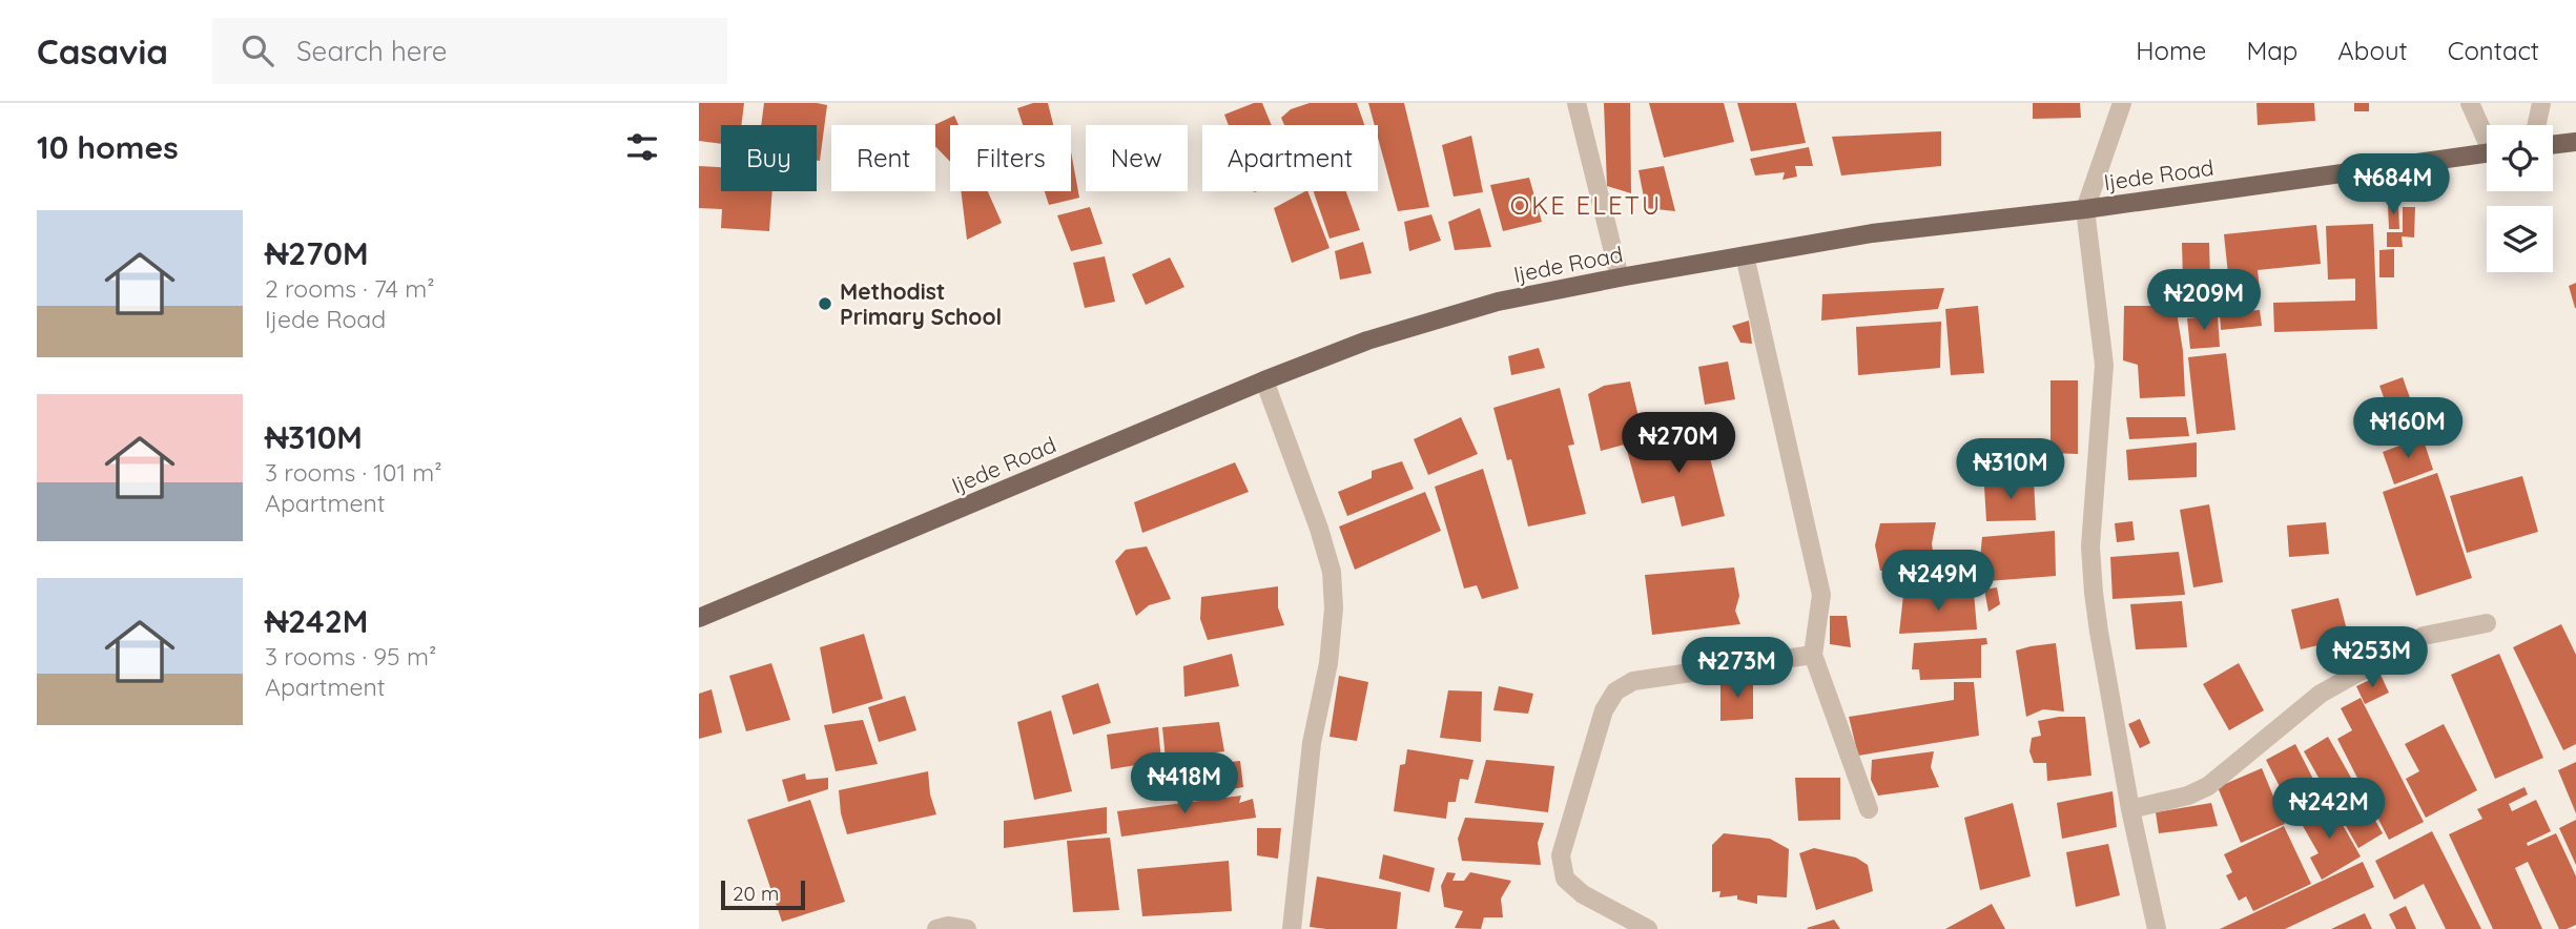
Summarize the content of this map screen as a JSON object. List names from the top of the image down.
{
  "streets": {
    "main road": ["Ijede Road"]
  },
  "districts": ["OKE ELETU"],
  "places": ["Methodist Primary School"],
  "scale_bar": "20 m",
  "page": {
    "header": "Casavia",
    "search": "Search here",
    "nav": [
      "Home",
      "Map",
      "About",
      "Contact"
    ],
    "heading": "10 homes",
    "chip": [
      "Buy",
      "Rent",
      "Filters",
      "New",
      "Apartment"
    ],
    "price": [
      "₦684M",
      "₦209M",
      "₦160M",
      "₦270M",
      "₦310M",
      "₦249M",
      "₦253M",
      "₦273M",
      "₦418M",
      "₦242M"
    ],
    "list": [
      {
        "name": "₦270M",
        "note": "2 rooms · 74 m² · Ijede Road"
      },
      {
        "name": "₦310M",
        "note": "3 rooms · 101 m² · Apartment"
      },
      {
        "name": "₦242M",
        "note": "3 rooms · 95 m² · Apartment"
      }
    ],
    "scale": "20 m"
  }
}
